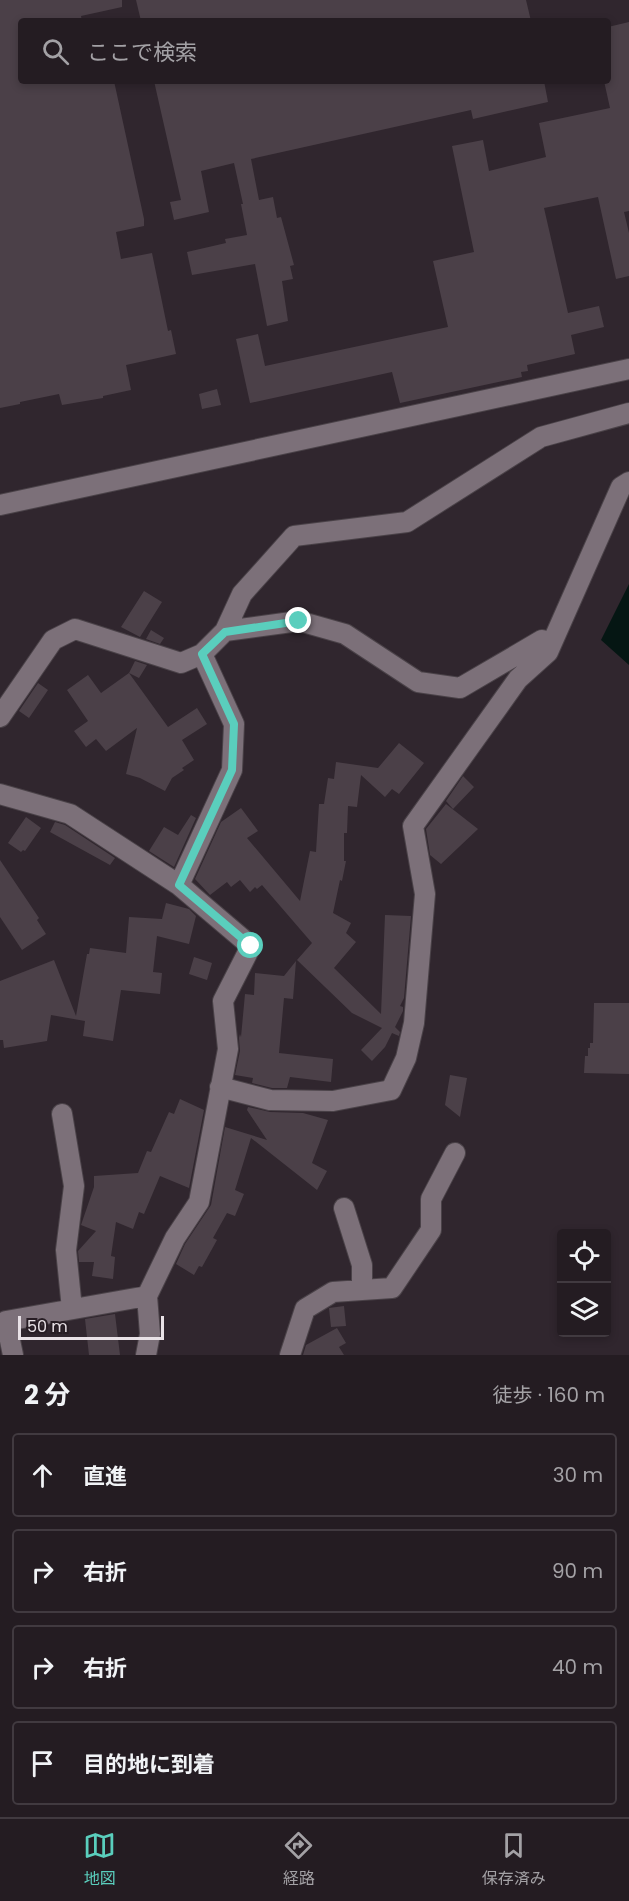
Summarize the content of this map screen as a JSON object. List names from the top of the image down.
{
  "scale_bar": "50 m",
  "page": {
    "search": "ここで検索",
    "scale": "50 m",
    "heading": ["2 分", "徒歩 · 160 m"],
    "list": [
      ["直進", "30 m"],
      ["右折", "90 m"],
      ["右折", "40 m"],
      "目的地に到着"
    ],
    "nav": ["地図", "経路", "保存済み"]
  }
}
